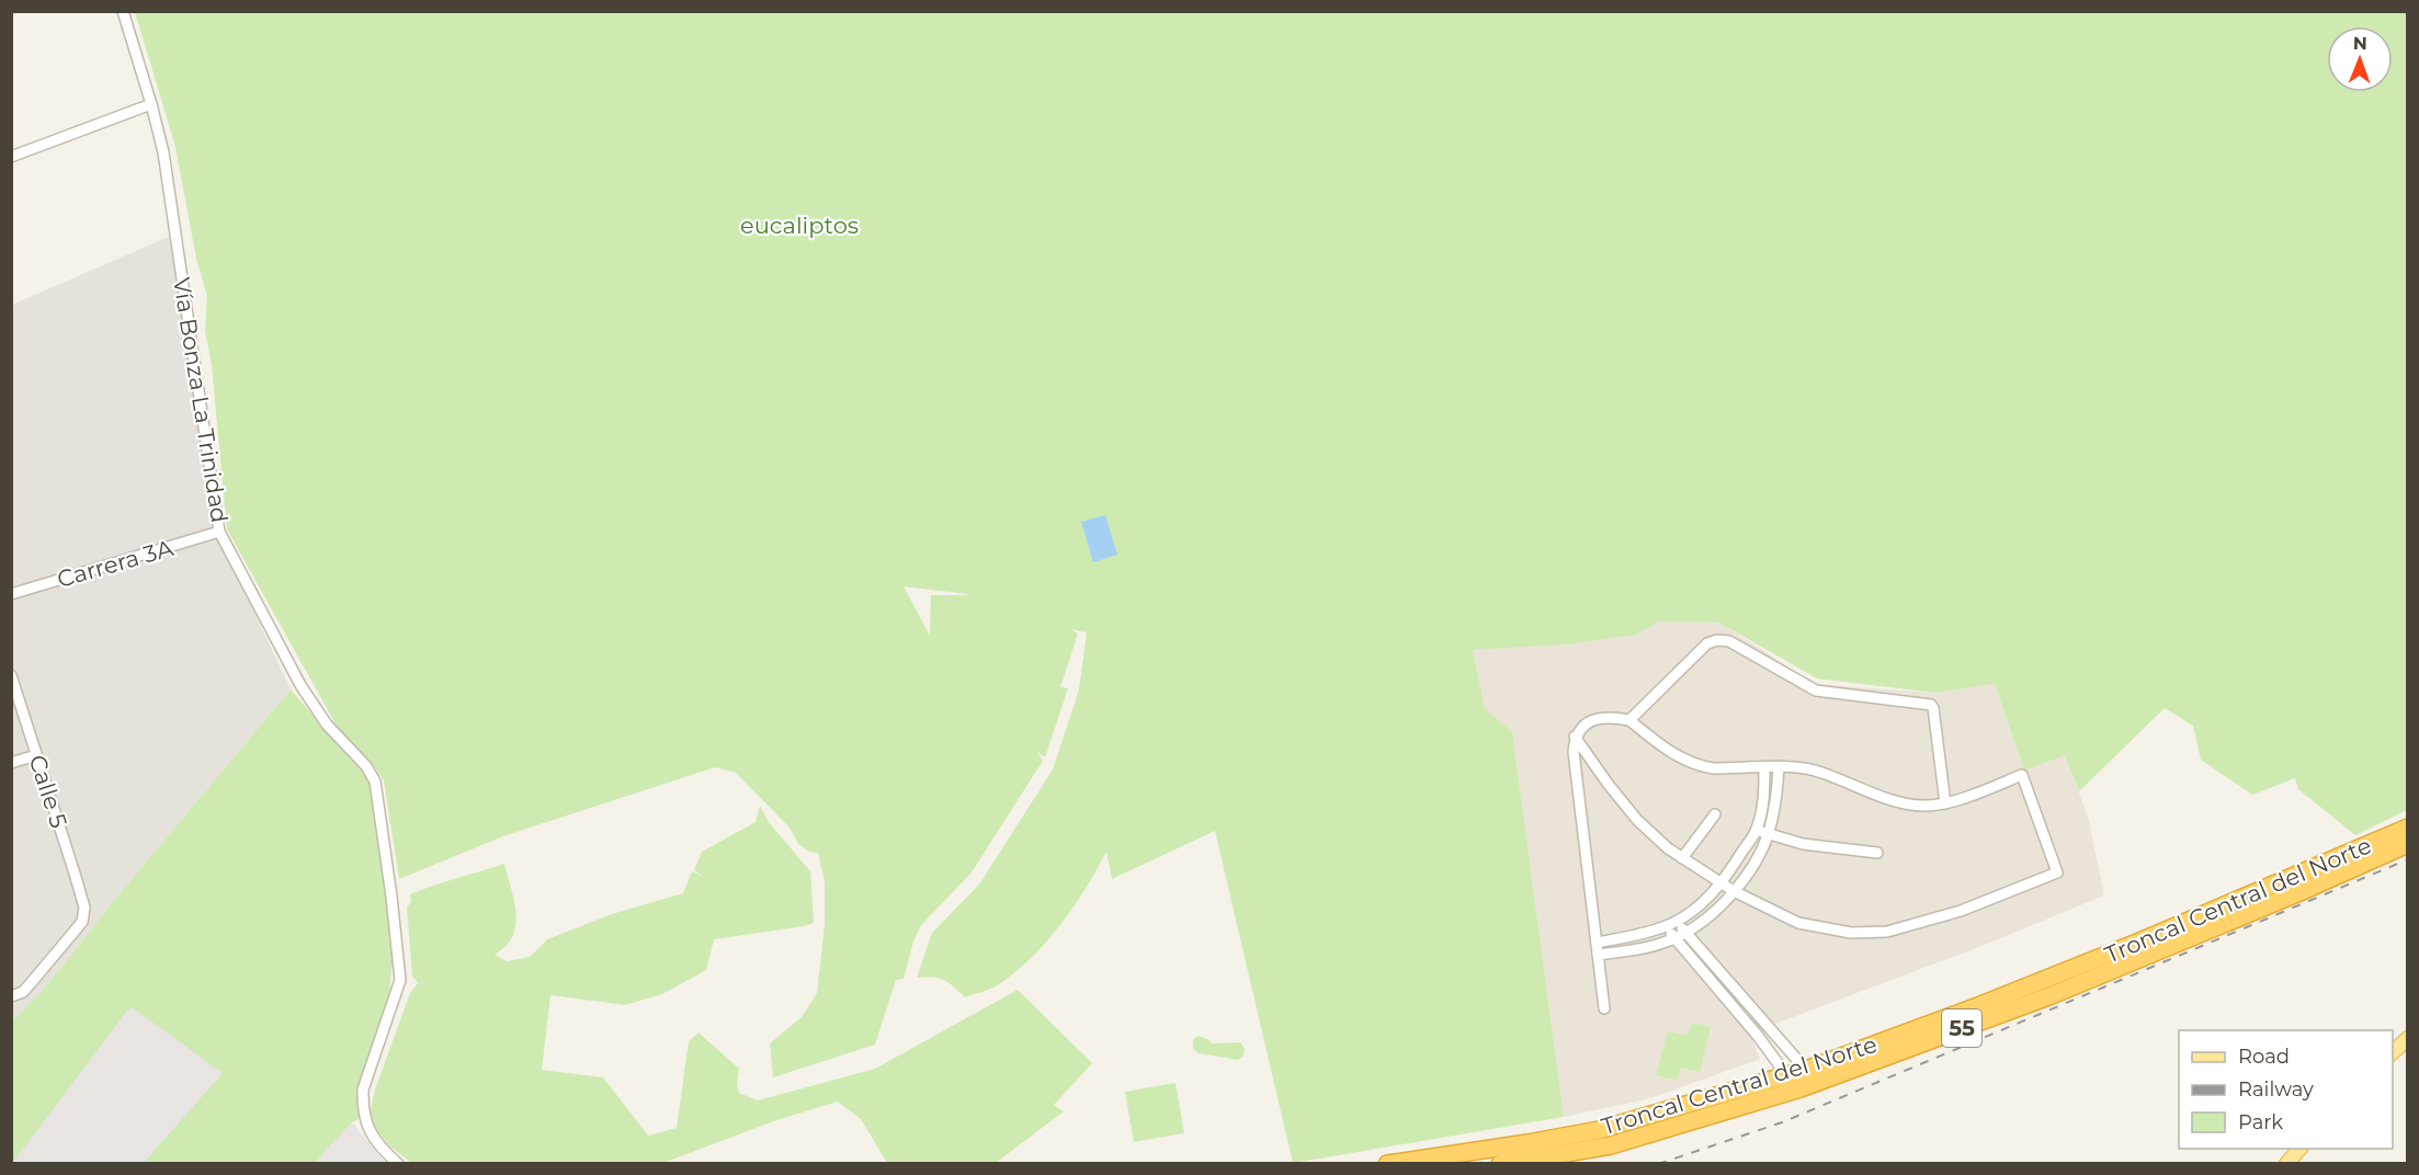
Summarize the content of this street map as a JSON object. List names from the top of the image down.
{
  "streets": {
    "highway": ["Troncal Central del Norte", "55"],
    "street": ["Vía Bonza La Trinidad", "Carrera 3A", "Calle 5"]
  },
  "crossings": [
    ["Vía Bonza La Trinidad", "Carrera 3A"]
  ],
  "parks": ["eucaliptos"],
  "legend": ["Road", "Railway", "Park"],
  "north": "top"
}
